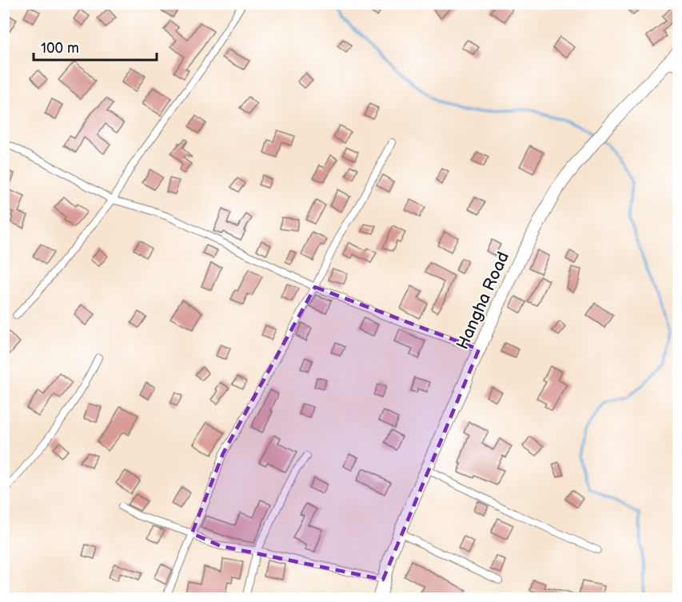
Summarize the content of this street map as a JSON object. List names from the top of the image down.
{
  "streets": {
    "highway": ["Hangha Road"]
  },
  "scale_bar": "100 m"
}
